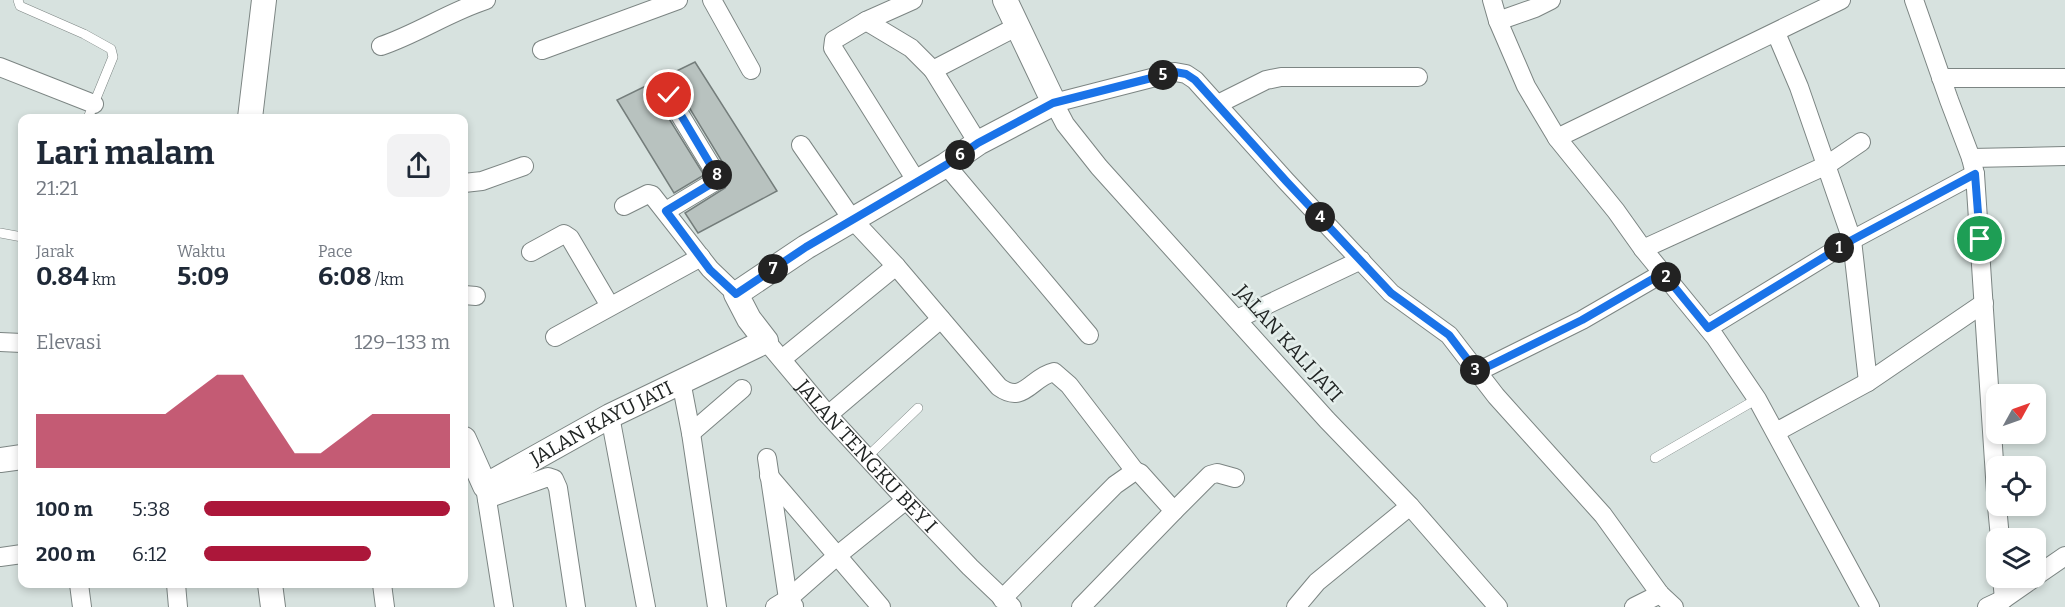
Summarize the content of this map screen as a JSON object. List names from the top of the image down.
{
  "streets": {
    "street": ["JALAN KALI JATI", "JALAN KAYU JATI", "JALAN TENGKU BEY I"]
  },
  "crossings": [
    ["JALAN KAYU JATI", "JALAN TENGKU BEY I"]
  ],
  "north": "top right",
  "page": {
    "pins": [
      "5",
      "6",
      "8",
      "4",
      "1",
      "7",
      "2",
      "3"
    ],
    "heading": ["Lari malam", "21:21"],
    "stats": [
      ["Jarak", "0.84 km"],
      ["Waktu", "5:09"],
      ["Pace", "6:08 /km"]
    ],
    "chart": ["Elevasi", "129–133 m"],
    "list": [
      {
        "name": "100 m",
        "note": "5:38"
      },
      {
        "name": "200 m",
        "note": "6:12"
      }
    ]
  }
}
